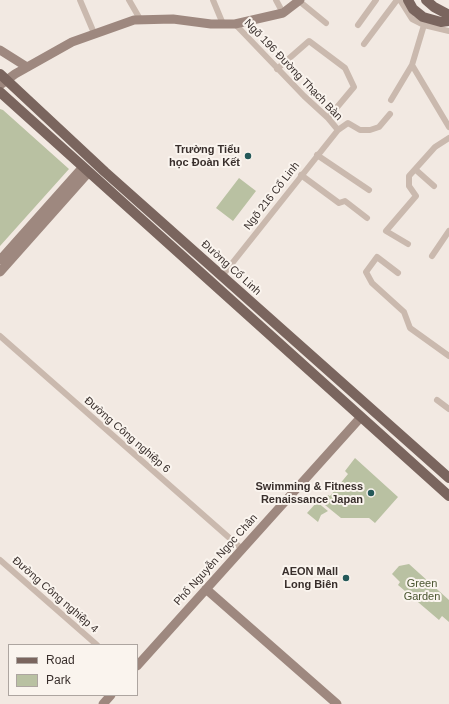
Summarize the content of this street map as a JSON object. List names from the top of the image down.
{
  "streets": {
    "main road": ["Đường Cổ Linh"],
    "street": [
      "Ngõ 196 Đường Thạch Bàn",
      "Ngõ 216 Cổ Linh",
      "Đường Công nghiệp 6",
      "Phố Nguyễn Ngọc Chân",
      "Đường Công nghiệp 4"
    ]
  },
  "crossings": [
    ["Ngõ 196 Đường Thạch Bàn", "Ngõ 216 Cổ Linh"],
    ["Ngõ 216 Cổ Linh", "Đường Cổ Linh"],
    ["Đường Công nghiệp 6", "Phố Nguyễn Ngọc Chân"]
  ],
  "parks": ["Green Garden"],
  "places": ["Trường Tiểu học Đoàn Kết", "Swimming & Fitness Renaissance Japan", "AEON Mall Long Biên"],
  "legend": ["Road", "Park"]
}
